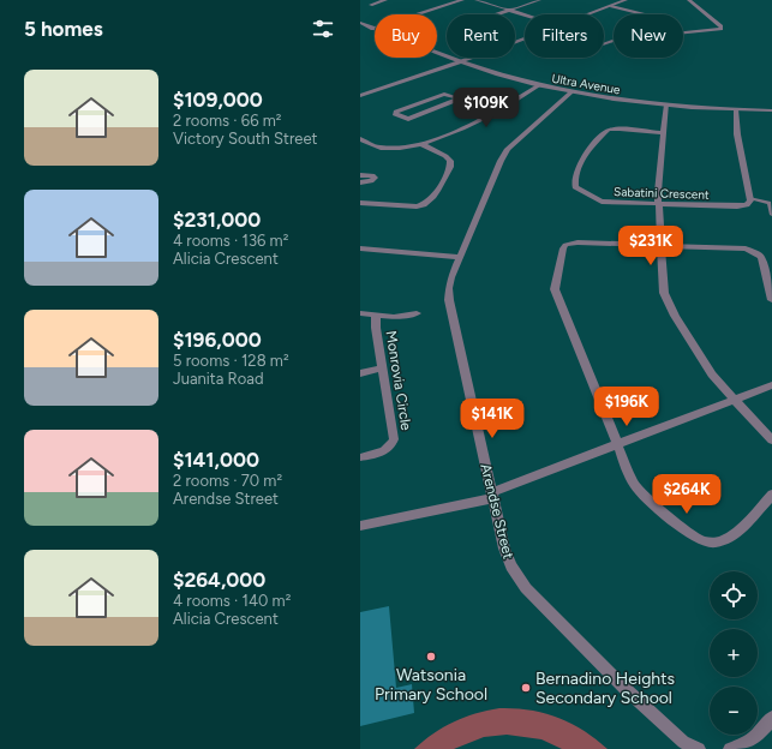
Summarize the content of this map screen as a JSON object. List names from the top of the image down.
{
  "streets": {
    "street": [
      "Ultra Avenue",
      "Sabatini Crescent",
      "Monrovia Circle",
      "Arendse Street"
    ]
  },
  "crossings": [
    ["Ultra Avenue", "Arendse Street"]
  ],
  "places": ["Watsonia Primary School", "Bernadino Heights Secondary School"],
  "page": {
    "heading": "5 homes",
    "chip": [
      "Buy",
      "Rent",
      "Filters",
      "New"
    ],
    "list": [
      {
        "name": "$109,000",
        "note": "2 rooms · 66 m² · Victory South Street"
      },
      {
        "name": "$231,000",
        "note": "4 rooms · 136 m² · Alicia Crescent"
      },
      {
        "name": "$196,000",
        "note": "5 rooms · 128 m² · Juanita Road"
      },
      {
        "name": "$141,000",
        "note": "2 rooms · 70 m² · Arendse Street"
      },
      {
        "name": "$264,000",
        "note": "4 rooms · 140 m² · Alicia Crescent"
      }
    ],
    "price": [
      "$109K",
      "$231K",
      "$196K",
      "$141K",
      "$264K"
    ],
    "map_buttons": ["+", "−"]
  }
}
